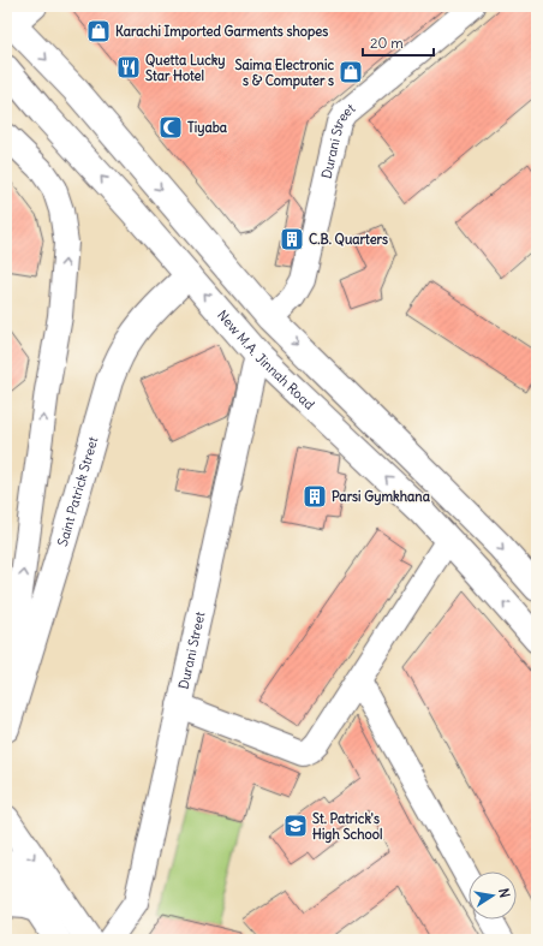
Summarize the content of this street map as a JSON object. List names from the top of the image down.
{
  "streets": {
    "main road": ["New M.A. Jinnah Road", "Saint Patrick Street"],
    "street": ["Durani Street"]
  },
  "crossings": [
    ["Durani Street", "New M.A. Jinnah Road"],
    ["New M.A. Jinnah Road", "Saint Patrick Street"]
  ],
  "places": {
    "shop": ["Karachi Imported Garments shopes", "Saima Electronic s & Computer s"],
    "restaurant": ["Quetta Lucky Star Hotel"],
    "mosque": ["Tiyaba"],
    "building": ["C.B. Quarters", "Parsi Gymkhana"],
    "school or university": ["St. Patrick's High School"]
  },
  "scale_bar": "20 m",
  "north": "right"
}
